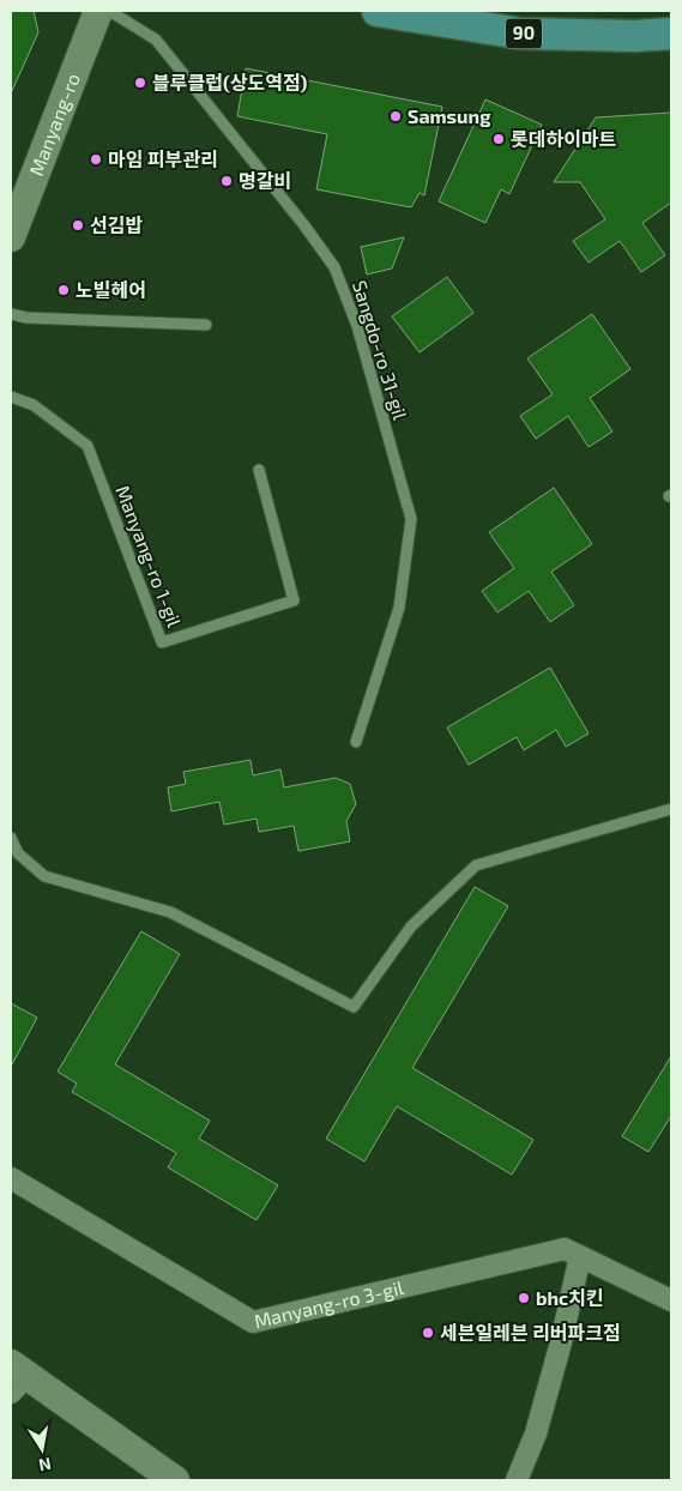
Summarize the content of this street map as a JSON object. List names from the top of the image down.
{
  "streets": {
    "main road": ["90"],
    "street": ["Manyang-ro", "Manyang-ro 3-gil"],
    "lane": ["Sangdo-ro 31-gil", "Manyang-ro 1-gil"]
  },
  "places": [
    "블루클럽(상도역점)",
    "Samsung",
    "롯데하이마트",
    "마임 피부관리",
    "명갈비",
    "선김밥",
    "노빌헤어",
    "bhc치킨",
    "세븐일레븐 리버파크점"
  ],
  "north": "bottom"
}
